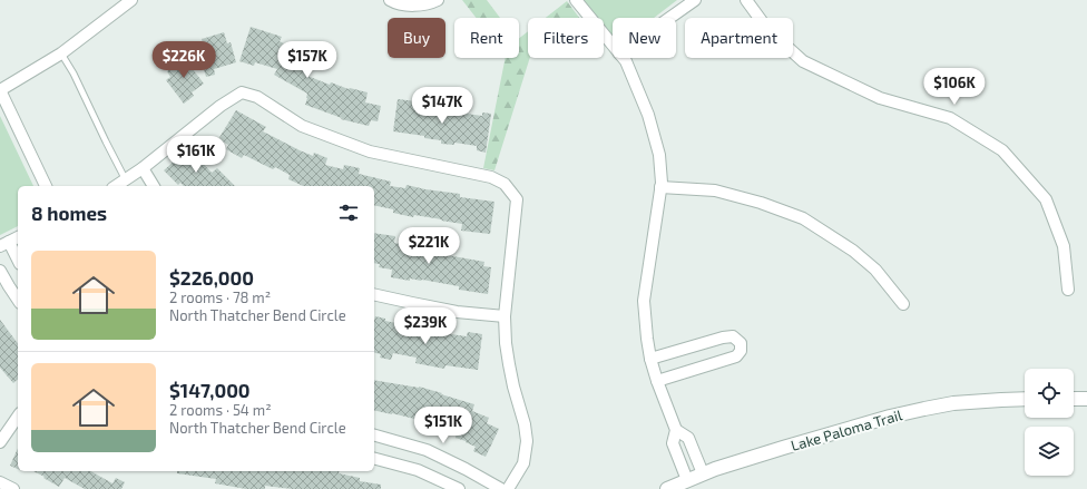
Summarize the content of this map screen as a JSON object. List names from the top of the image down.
{
  "streets": {
    "street": ["Lake Paloma Trail"]
  },
  "page": {
    "chip": [
      "Buy",
      "Rent",
      "Filters",
      "New",
      "Apartment"
    ],
    "price": [
      "$226K",
      "$157K",
      "$106K",
      "$147K",
      "$161K",
      "$221K",
      "$239K",
      "$151K"
    ],
    "heading": "8 homes",
    "list": [
      {
        "name": "$226,000",
        "note": "2 rooms · 78 m² · North Thatcher Bend Circle"
      },
      {
        "name": "$147,000",
        "note": "2 rooms · 54 m² · North Thatcher Bend Circle"
      }
    ]
  }
}
